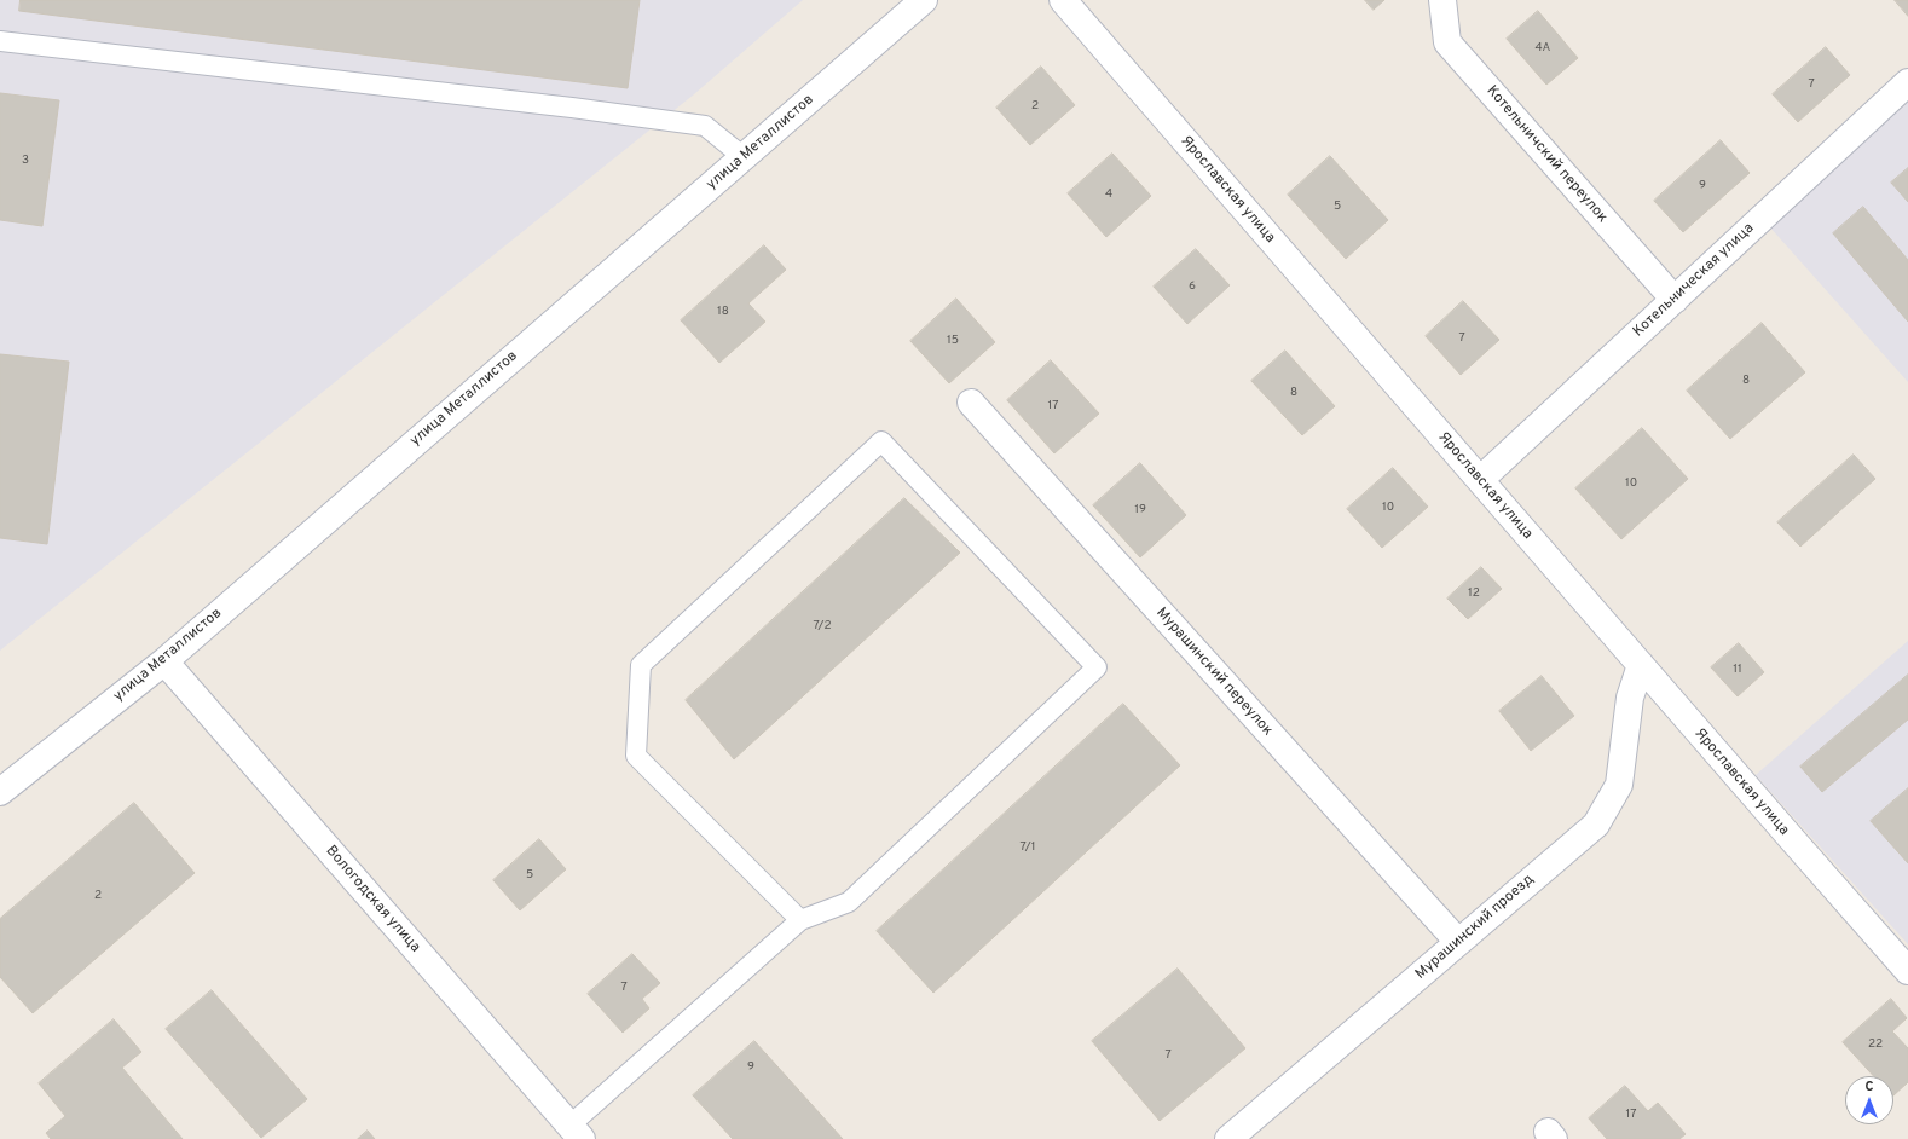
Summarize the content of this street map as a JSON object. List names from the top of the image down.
{
  "streets": {
    "street": [
      "улица Металлистов",
      "Котельничский переулок",
      "Ярославская улица",
      "Котельническая улица",
      "Мурашинский переулок",
      "Вологодская улица",
      "Мурашинский проезд"
    ]
  },
  "crossings": [
    ["улица Металлистов", "Вологодская улица"],
    ["Котельничский переулок", "Котельническая улица"],
    ["Ярославская улица", "Котельническая улица"],
    ["Ярославская улица", "Мурашинский проезд"],
    ["Мурашинский переулок", "Мурашинский проезд"]
  ],
  "house_numbers": [
    "4А",
    "7",
    "2",
    "3",
    "9",
    "4",
    "5",
    "6",
    "18",
    "7",
    "15",
    "8",
    "8",
    "17",
    "10",
    "10",
    "19",
    "12",
    "7/2",
    "11",
    "7/1",
    "5",
    "2",
    "7",
    "22",
    "7",
    "9",
    "17"
  ],
  "north": "top"
}
